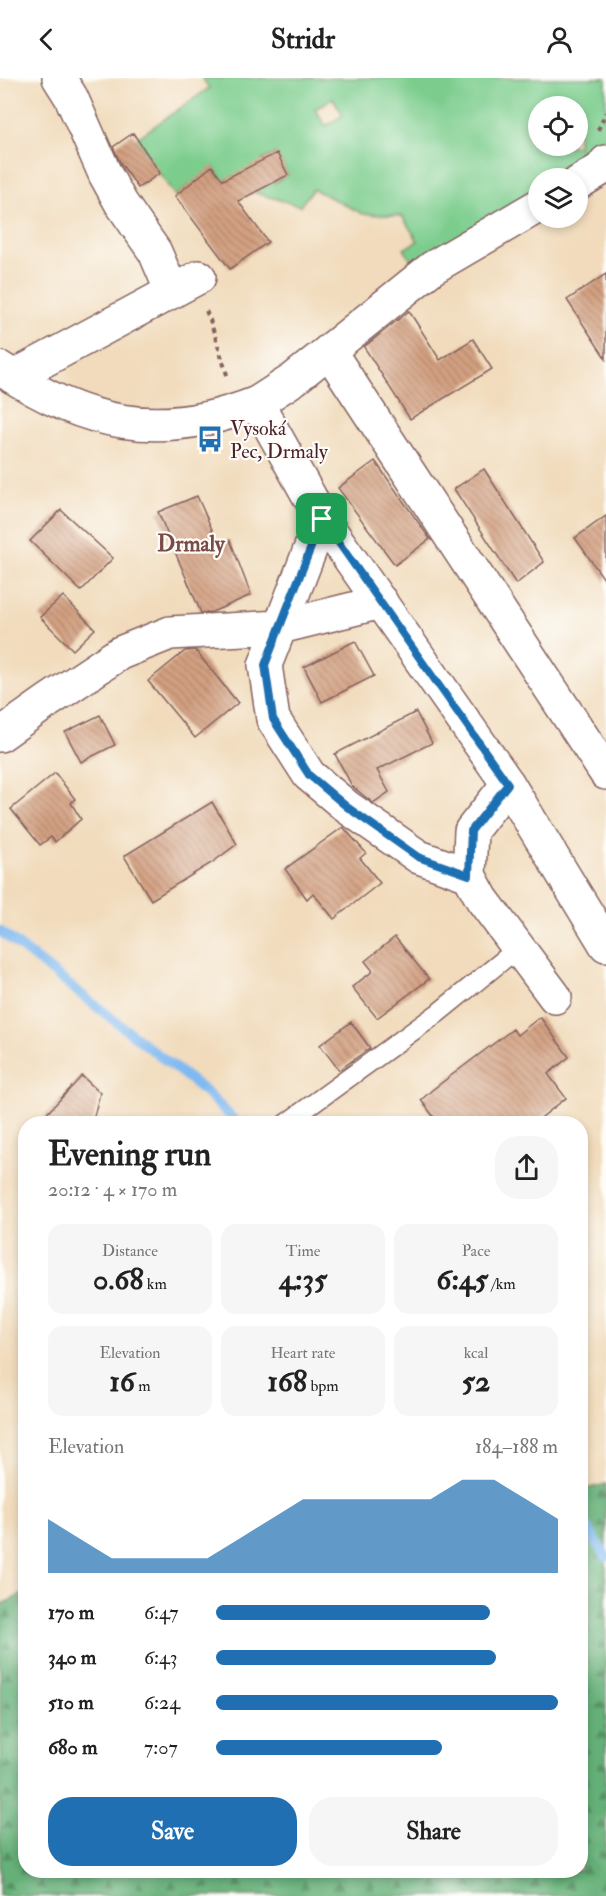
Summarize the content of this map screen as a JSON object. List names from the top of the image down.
{
  "districts": ["Drmaly"],
  "places": {
    "bus stop": ["Vysoká Pec, Drmaly"]
  },
  "page": {
    "header": "Stridr",
    "heading": ["Evening run", "20:12 · 4 × 170 m"],
    "stats": [
      ["Distance", "0.68 km"],
      ["Time", "4:35"],
      ["Pace", "6:45 /km"],
      ["Elevation", "16 m"],
      ["Heart rate", "168 bpm"],
      ["kcal", "52"]
    ],
    "chart": ["Elevation", "184–188 m"],
    "list": [
      {
        "name": "170 m",
        "note": "6:47"
      },
      {
        "name": "340 m",
        "note": "6:43"
      },
      {
        "name": "510 m",
        "note": "6:24"
      },
      {
        "name": "680 m",
        "note": "7:07"
      }
    ],
    "buttons": ["Save", "Share"]
  }
}
